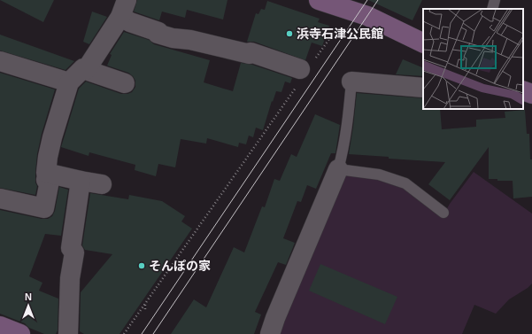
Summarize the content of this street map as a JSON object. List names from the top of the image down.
{
  "places": ["浜寺石津公民館", "そんぽの家"],
  "north": "top"
}
